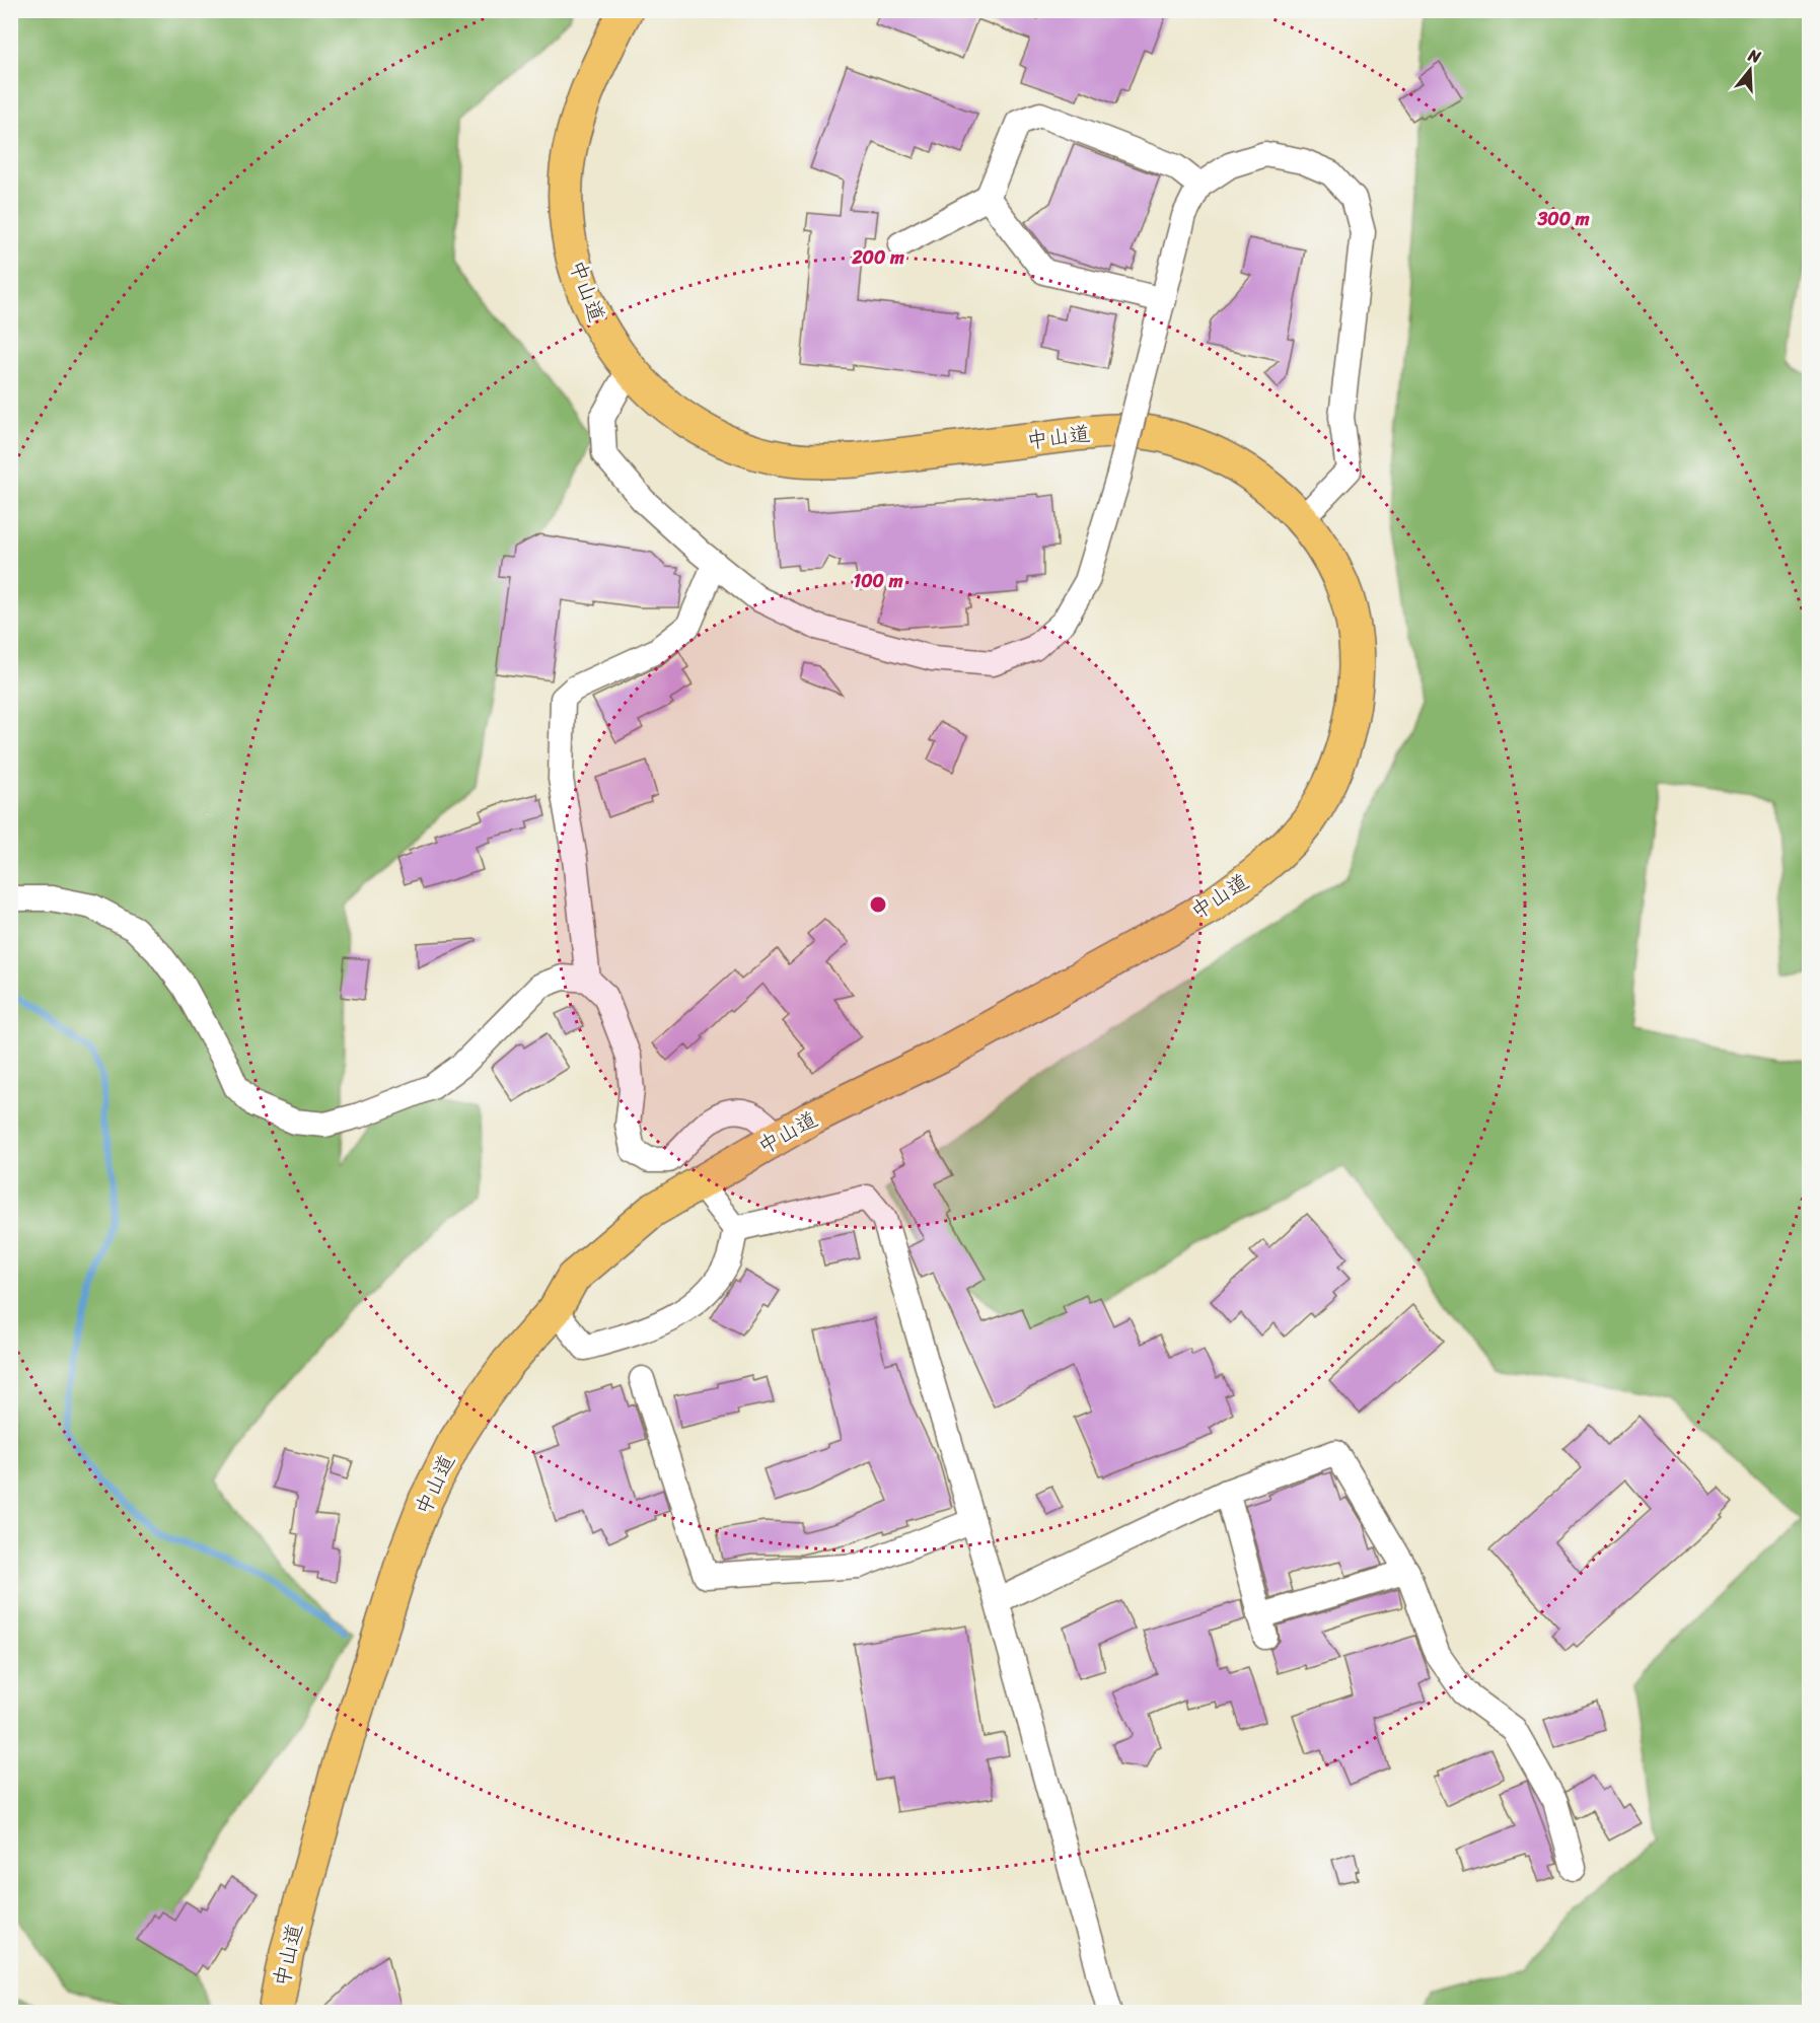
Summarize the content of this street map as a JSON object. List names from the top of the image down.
{
  "streets": {
    "highway": ["中山道"]
  },
  "north": "top",
  "rings": ["300 m", "200 m", "100 m"]
}
